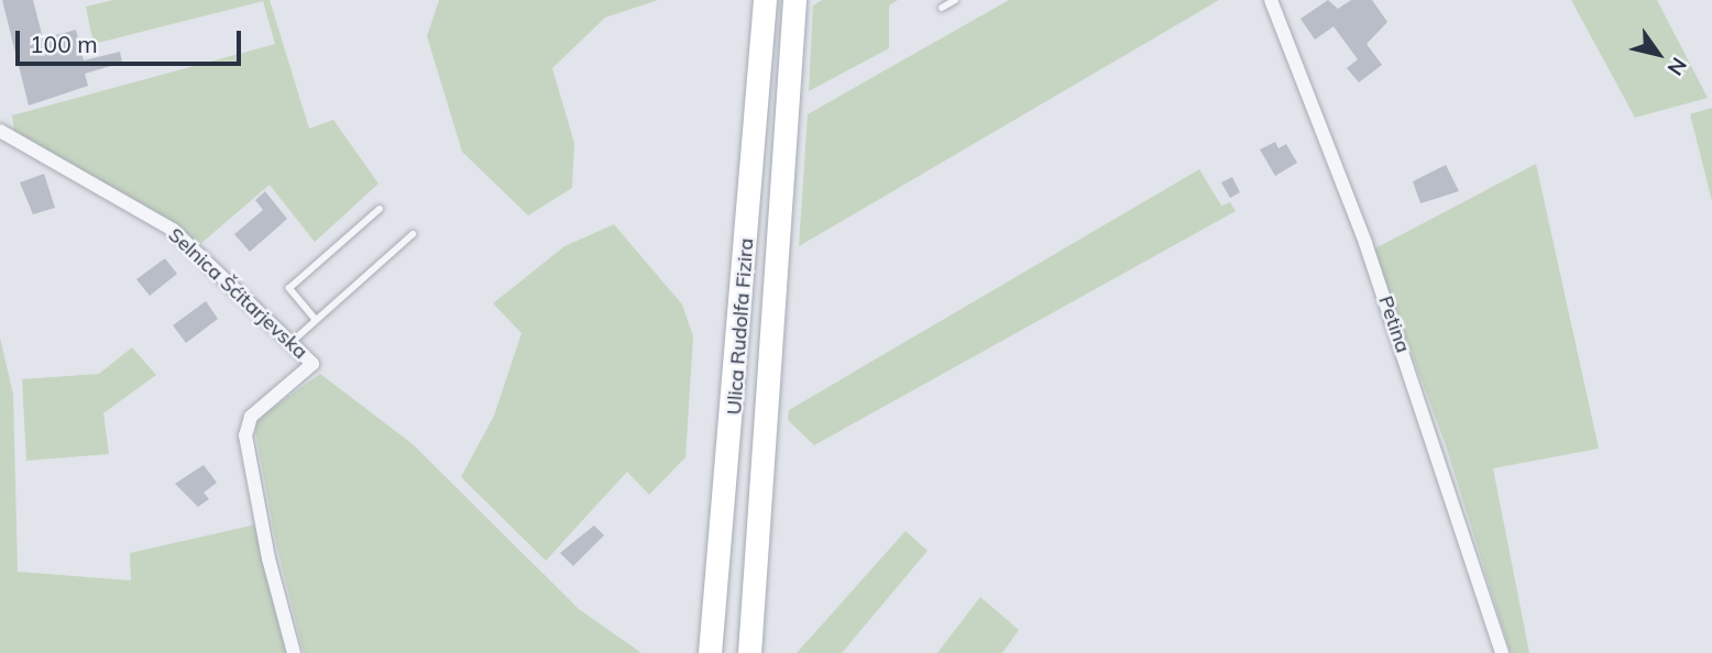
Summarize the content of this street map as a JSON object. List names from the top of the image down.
{
  "streets": {
    "main road": ["Ulica Rudolfa Fizira"],
    "street": ["Selnica Šćitarjevska", "Petina"]
  },
  "scale_bar": "100 m",
  "north": "bottom right"
}
